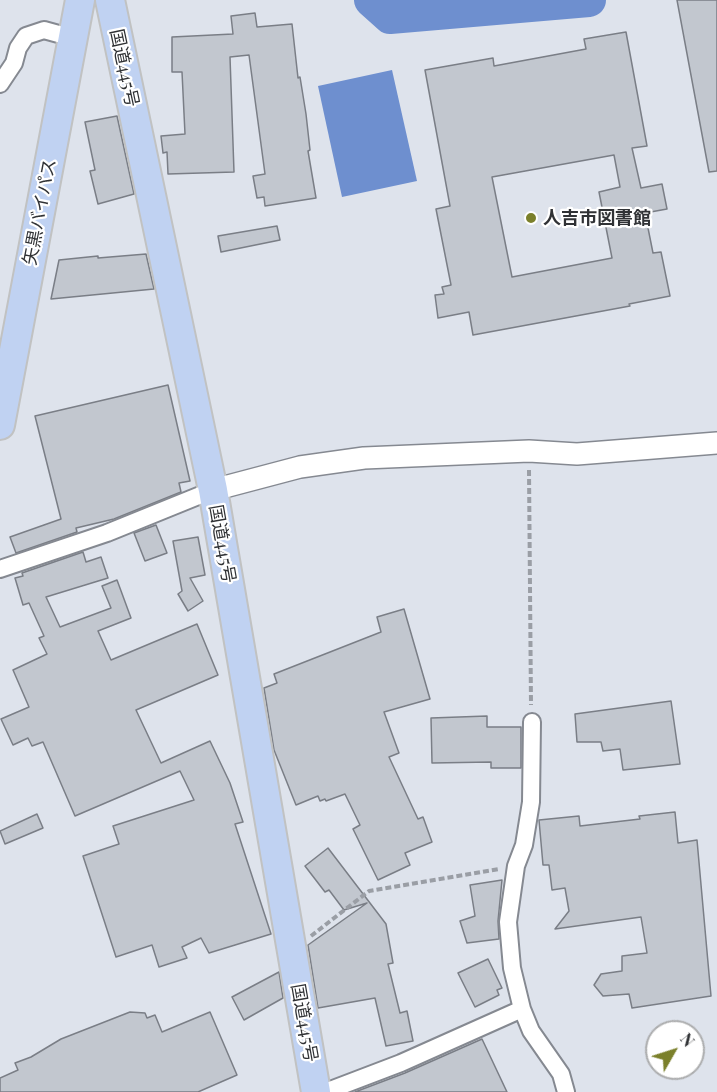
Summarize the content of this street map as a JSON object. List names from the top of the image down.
{
  "streets": {
    "highway": ["国道445号", "矢黒バイパス"]
  },
  "places": ["人吉市図書館"],
  "north": "top right"
}
